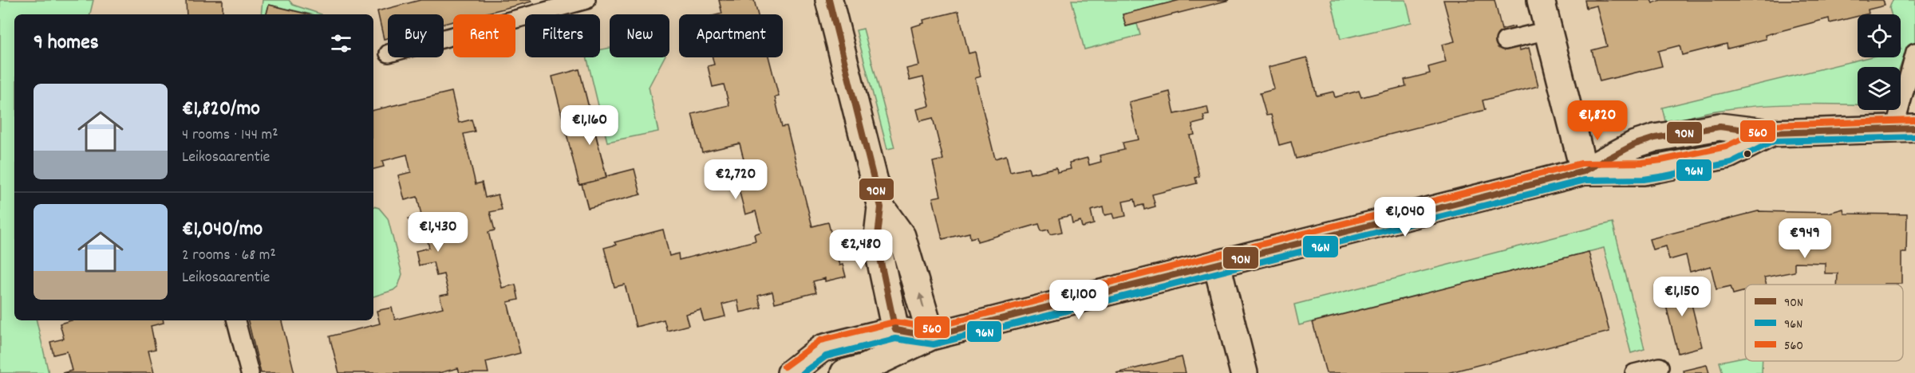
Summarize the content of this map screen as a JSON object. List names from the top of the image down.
{
  "lines": ["transit line 90N", "transit line 560", "transit line 96N"],
  "legend": ["90N", "96N", "560"],
  "page": {
    "chip": [
      "Buy",
      "Rent",
      "Filters",
      "New",
      "Apartment"
    ],
    "heading": "9 homes",
    "list": [
      {
        "name": "€1,820/mo",
        "note": "4 rooms · 144 m² · Leikosaarentie"
      },
      {
        "name": "€1,040/mo",
        "note": "2 rooms · 68 m² · Leikosaarentie"
      }
    ],
    "price": [
      "€1,820",
      "€1,160",
      "€2,720",
      "€1,040",
      "€1,430",
      "€949",
      "€2,480",
      "€1,150",
      "€1,100"
    ]
  }
}
